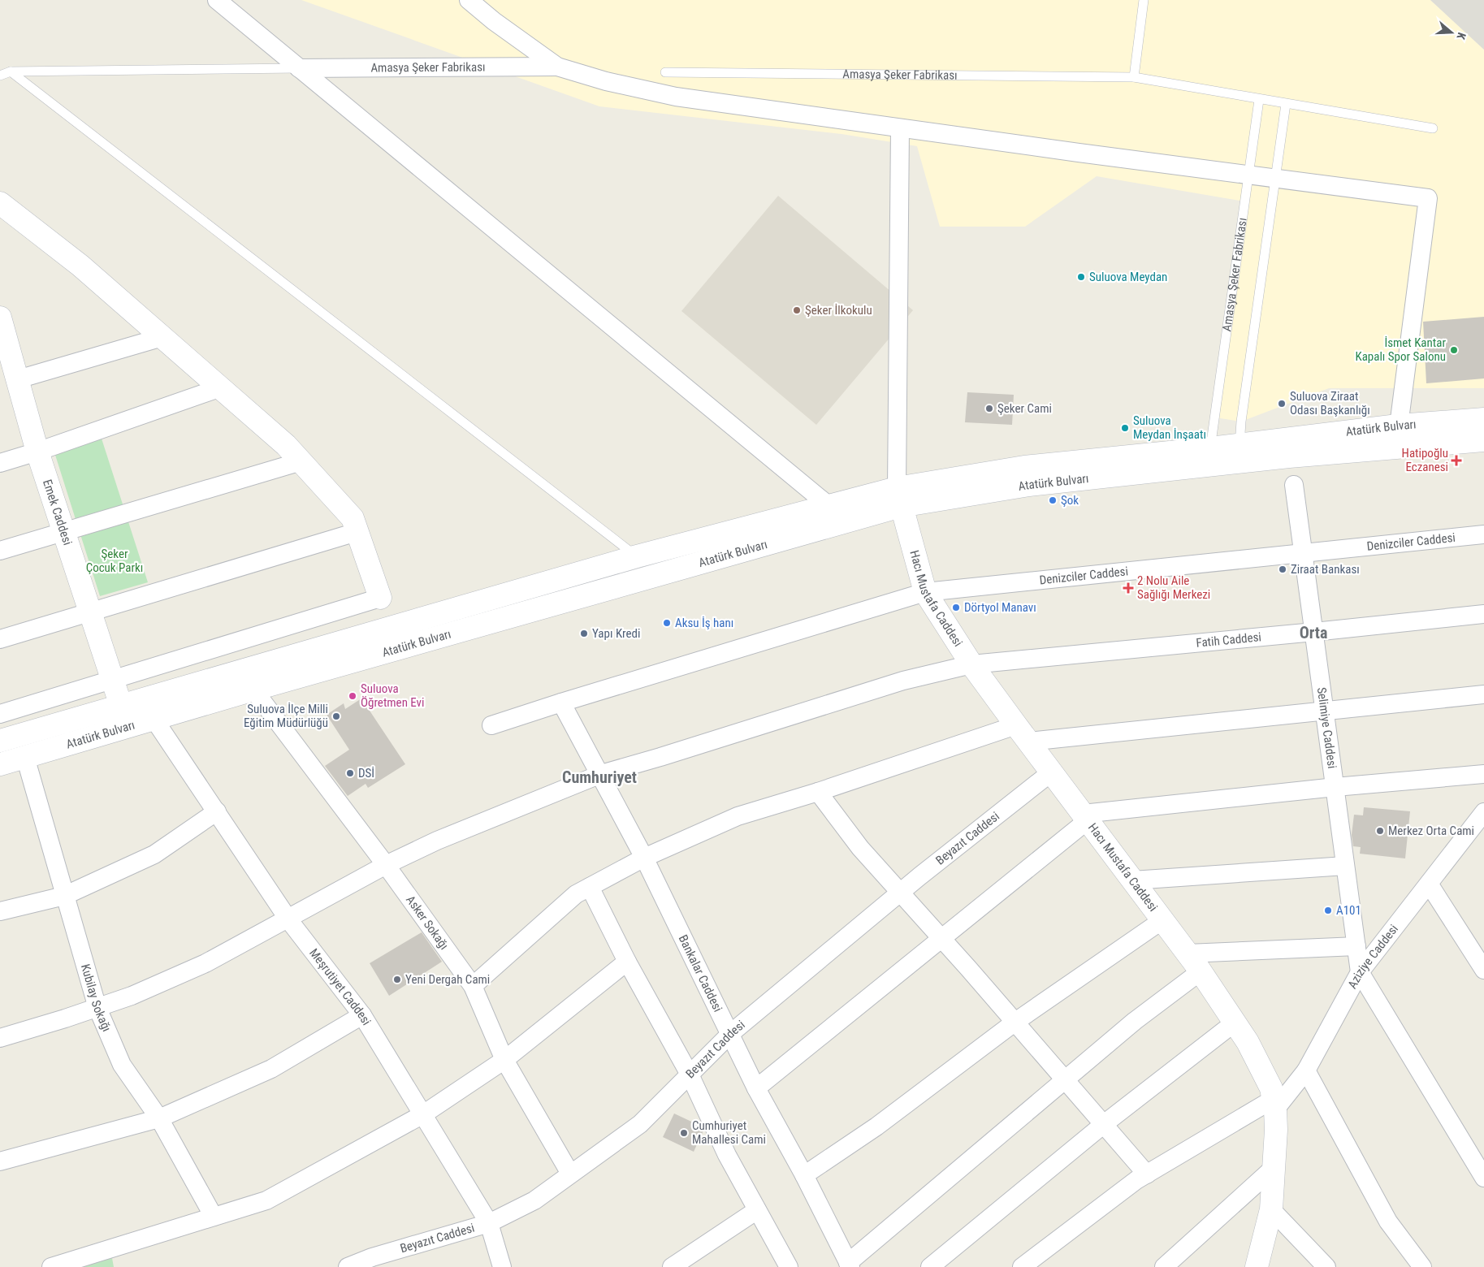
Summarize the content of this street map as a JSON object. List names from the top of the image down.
{
  "streets": {
    "main road": ["Atatürk Bulvarı", "Emek Caddesi", "Hacı Mustafa Caddesi"],
    "street": [
      "Amasya Şeker Fabrikası",
      "Denizciler Caddesi",
      "Fatih Caddesi",
      "Selimiye Caddesi",
      "Beyazıt Caddesi",
      "Asker Sokağı",
      "Aziziye Caddesi",
      "Bankalar Caddesi",
      "Meşrutiyet Caddesi",
      "Kubilay Sokağı"
    ]
  },
  "crossings": [
    ["Amasya Şeker Fabrikası", "Atatürk Bulvarı"],
    ["Atatürk Bulvarı", "Emek Caddesi"],
    ["Atatürk Bulvarı", "Hacı Mustafa Caddesi"],
    ["Atatürk Bulvarı", "Asker Sokağı"],
    ["Atatürk Bulvarı", "Meşrutiyet Caddesi"],
    ["Atatürk Bulvarı", "Kubilay Sokağı"],
    ["Denizciler Caddesi", "Hacı Mustafa Caddesi"],
    ["Denizciler Caddesi", "Selimiye Caddesi"],
    ["Denizciler Caddesi", "Bankalar Caddesi"],
    ["Hacı Mustafa Caddesi", "Fatih Caddesi"],
    ["Hacı Mustafa Caddesi", "Beyazıt Caddesi"],
    ["Hacı Mustafa Caddesi", "Aziziye Caddesi"],
    ["Fatih Caddesi", "Selimiye Caddesi"],
    ["Fatih Caddesi", "Asker Sokağı"],
    ["Fatih Caddesi", "Bankalar Caddesi"],
    ["Fatih Caddesi", "Meşrutiyet Caddesi"],
    ["Fatih Caddesi", "Kubilay Sokağı"],
    ["Selimiye Caddesi", "Aziziye Caddesi"],
    ["Beyazıt Caddesi", "Asker Sokağı"],
    ["Beyazıt Caddesi", "Bankalar Caddesi"],
    ["Beyazıt Caddesi", "Meşrutiyet Caddesi"]
  ],
  "districts": ["Orta", "Cumhuriyet"],
  "parks": ["Şeker Çocuk Parkı"],
  "places": {
    "other": [
      "Suluova Meydan",
      "Şeker İlkokulu",
      "İsmet Kantar Kapalı Spor Salonu",
      "Suluova Ziraat Odası Başkanlığı",
      "Şeker Cami",
      "Suluova Meydan İnşaatı",
      "Şok",
      "Ziraat Bankası",
      "Dörtyol Manavı",
      "Aksu İş hanı",
      "Yapı Kredi",
      "Suluova Öğretmen Evi",
      "Suluova İlçe Milli Eğitim Müdürlüğü",
      "DSİ",
      "Merkez Orta Cami",
      "A101",
      "Yeni Dergah Cami",
      "Cumhuriyet Mahallesi Cami"
    ],
    "health": ["Hatipoğlu Eczanesi", "2 Nolu Aile Sağlığı Merkezi"]
  },
  "north": "right"
}
